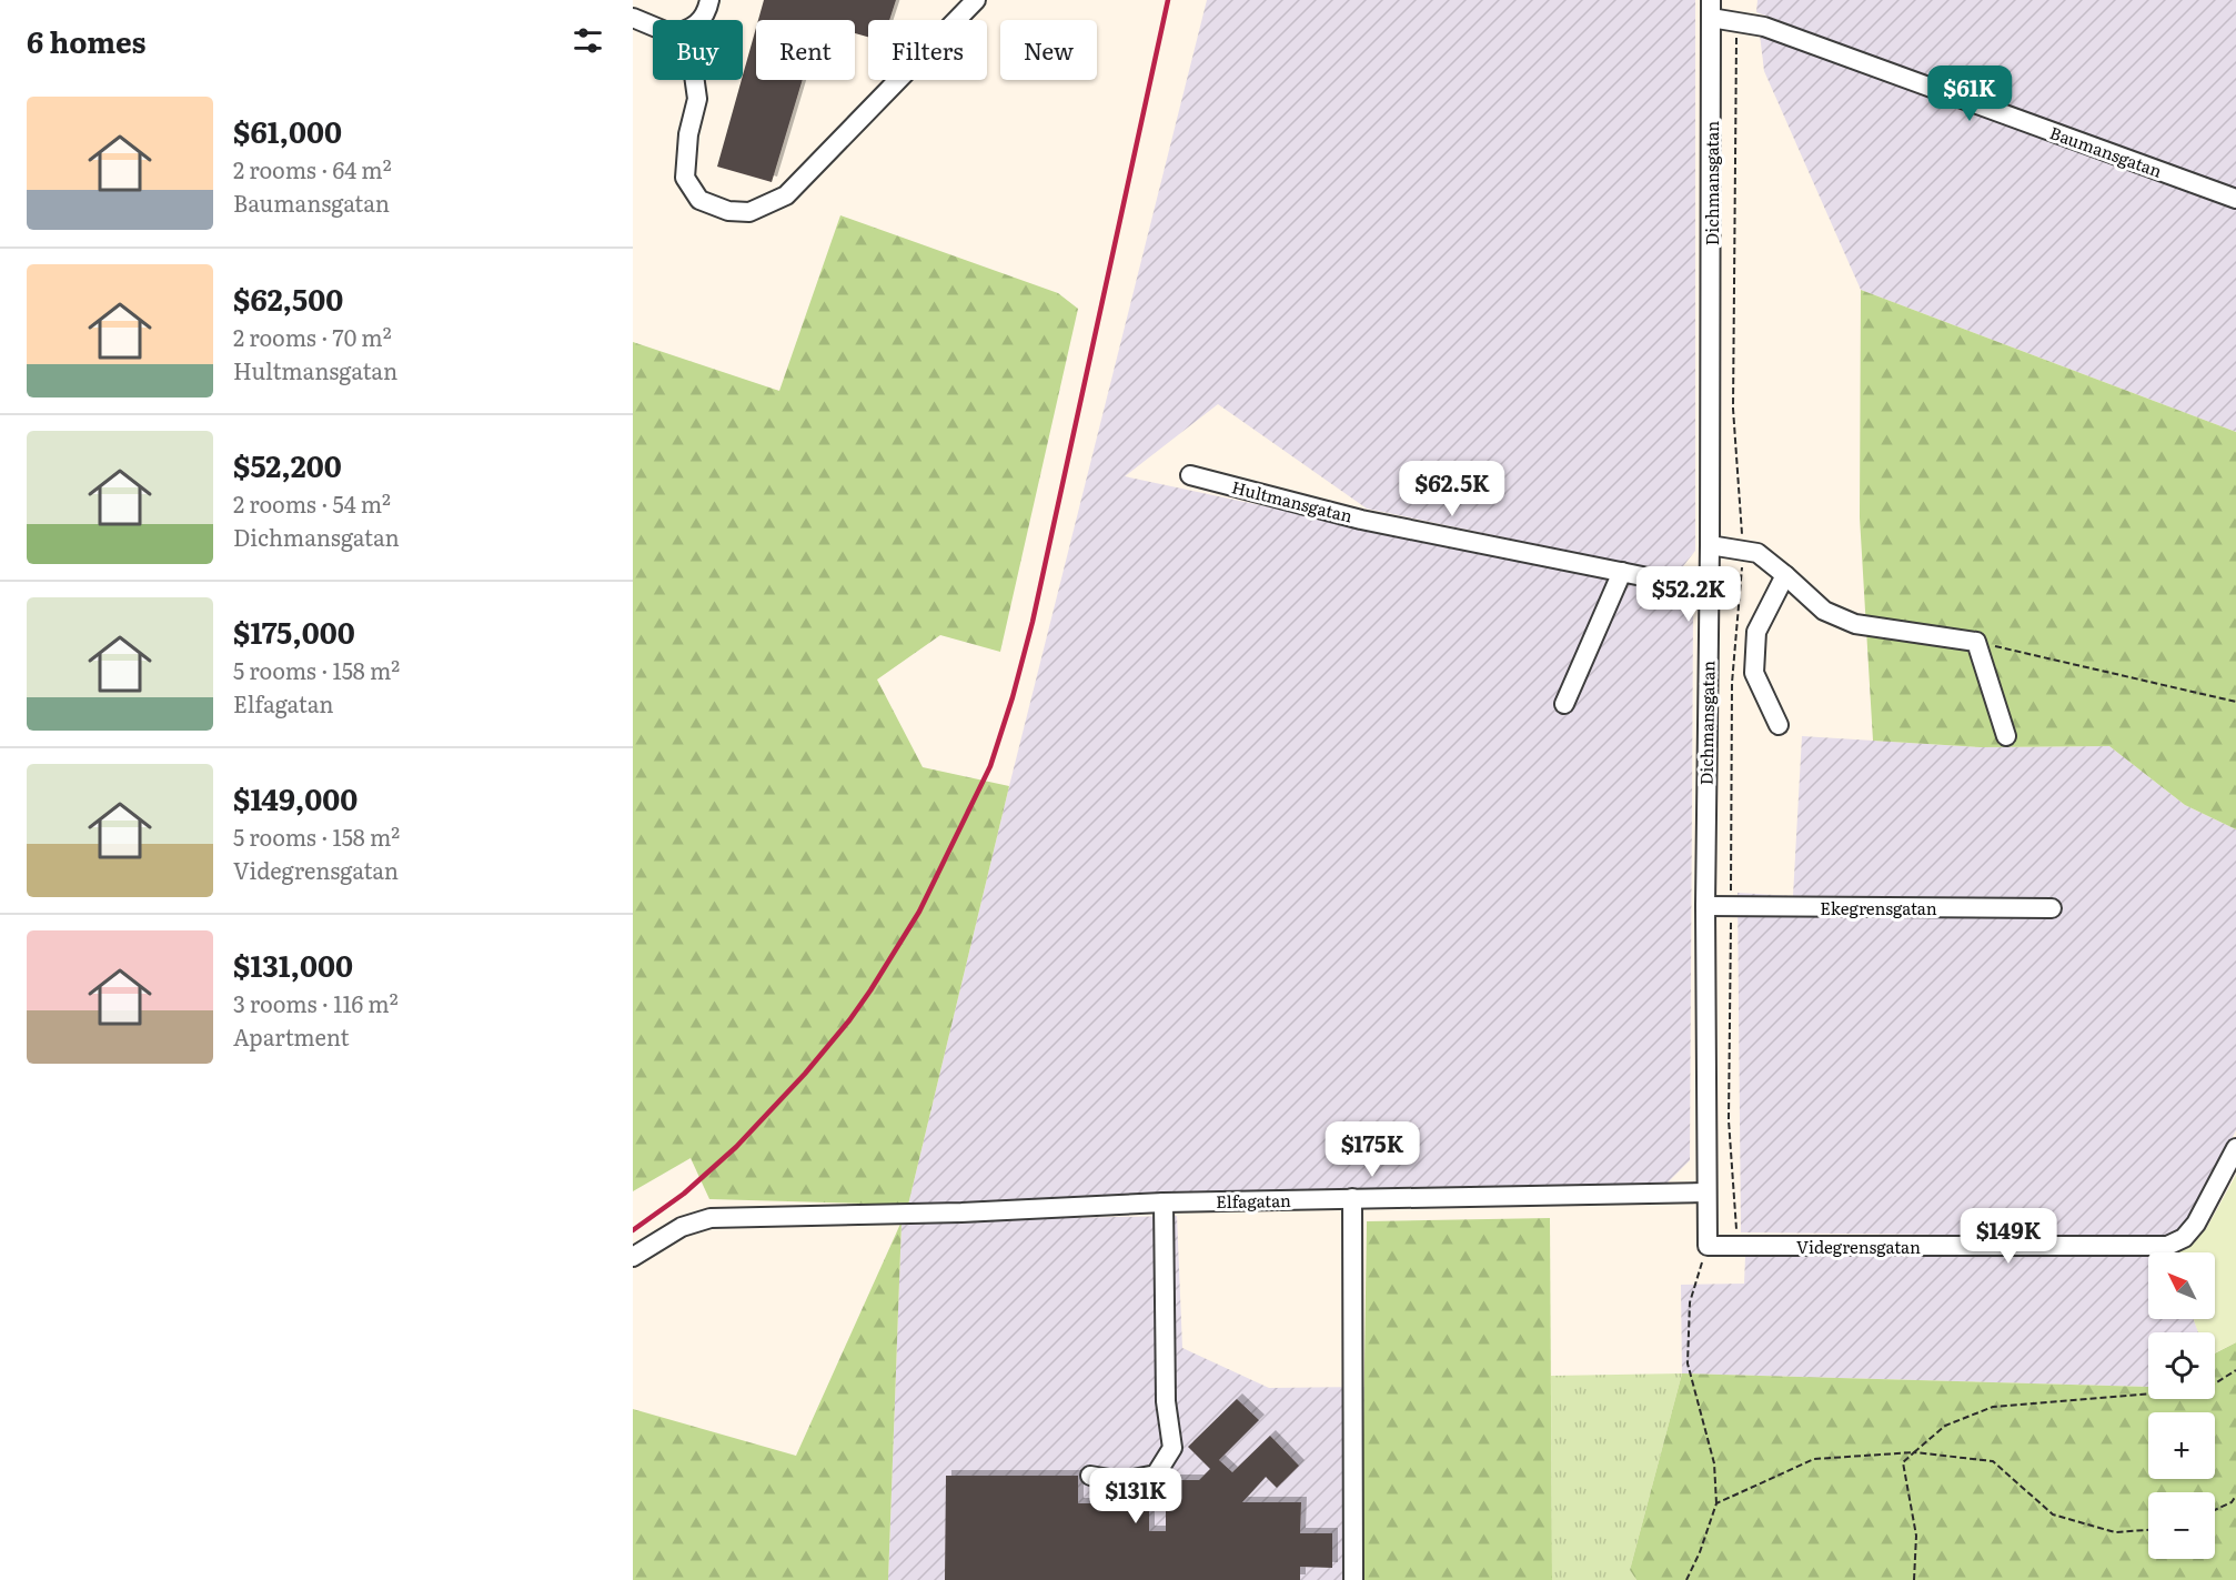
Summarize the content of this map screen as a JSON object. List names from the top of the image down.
{
  "streets": {
    "street": [
      "Baumansgatan",
      "Dichmansgatan",
      "Hultmansgatan",
      "Ekegrensgatan",
      "Elfagatan",
      "Videgrensgatan"
    ]
  },
  "crossings": [
    ["Baumansgatan", "Dichmansgatan"],
    ["Dichmansgatan", "Hultmansgatan"],
    ["Dichmansgatan", "Ekegrensgatan"],
    ["Dichmansgatan", "Elfagatan"],
    ["Dichmansgatan", "Videgrensgatan"]
  ],
  "north": "top left",
  "page": {
    "heading": "6 homes",
    "chip": [
      "Buy",
      "Rent",
      "Filters",
      "New"
    ],
    "price": [
      "$61K",
      "$62.5K",
      "$52.2K",
      "$175K",
      "$149K",
      "$131K"
    ],
    "list": [
      {
        "name": "$61,000",
        "note": "2 rooms · 64 m² · Baumansgatan"
      },
      {
        "name": "$62,500",
        "note": "2 rooms · 70 m² · Hultmansgatan"
      },
      {
        "name": "$52,200",
        "note": "2 rooms · 54 m² · Dichmansgatan"
      },
      {
        "name": "$175,000",
        "note": "5 rooms · 158 m² · Elfagatan"
      },
      {
        "name": "$149,000",
        "note": "5 rooms · 158 m² · Videgrensgatan"
      },
      {
        "name": "$131,000",
        "note": "3 rooms · 116 m² · Apartment"
      }
    ],
    "map_buttons": ["+", "−"]
  }
}
